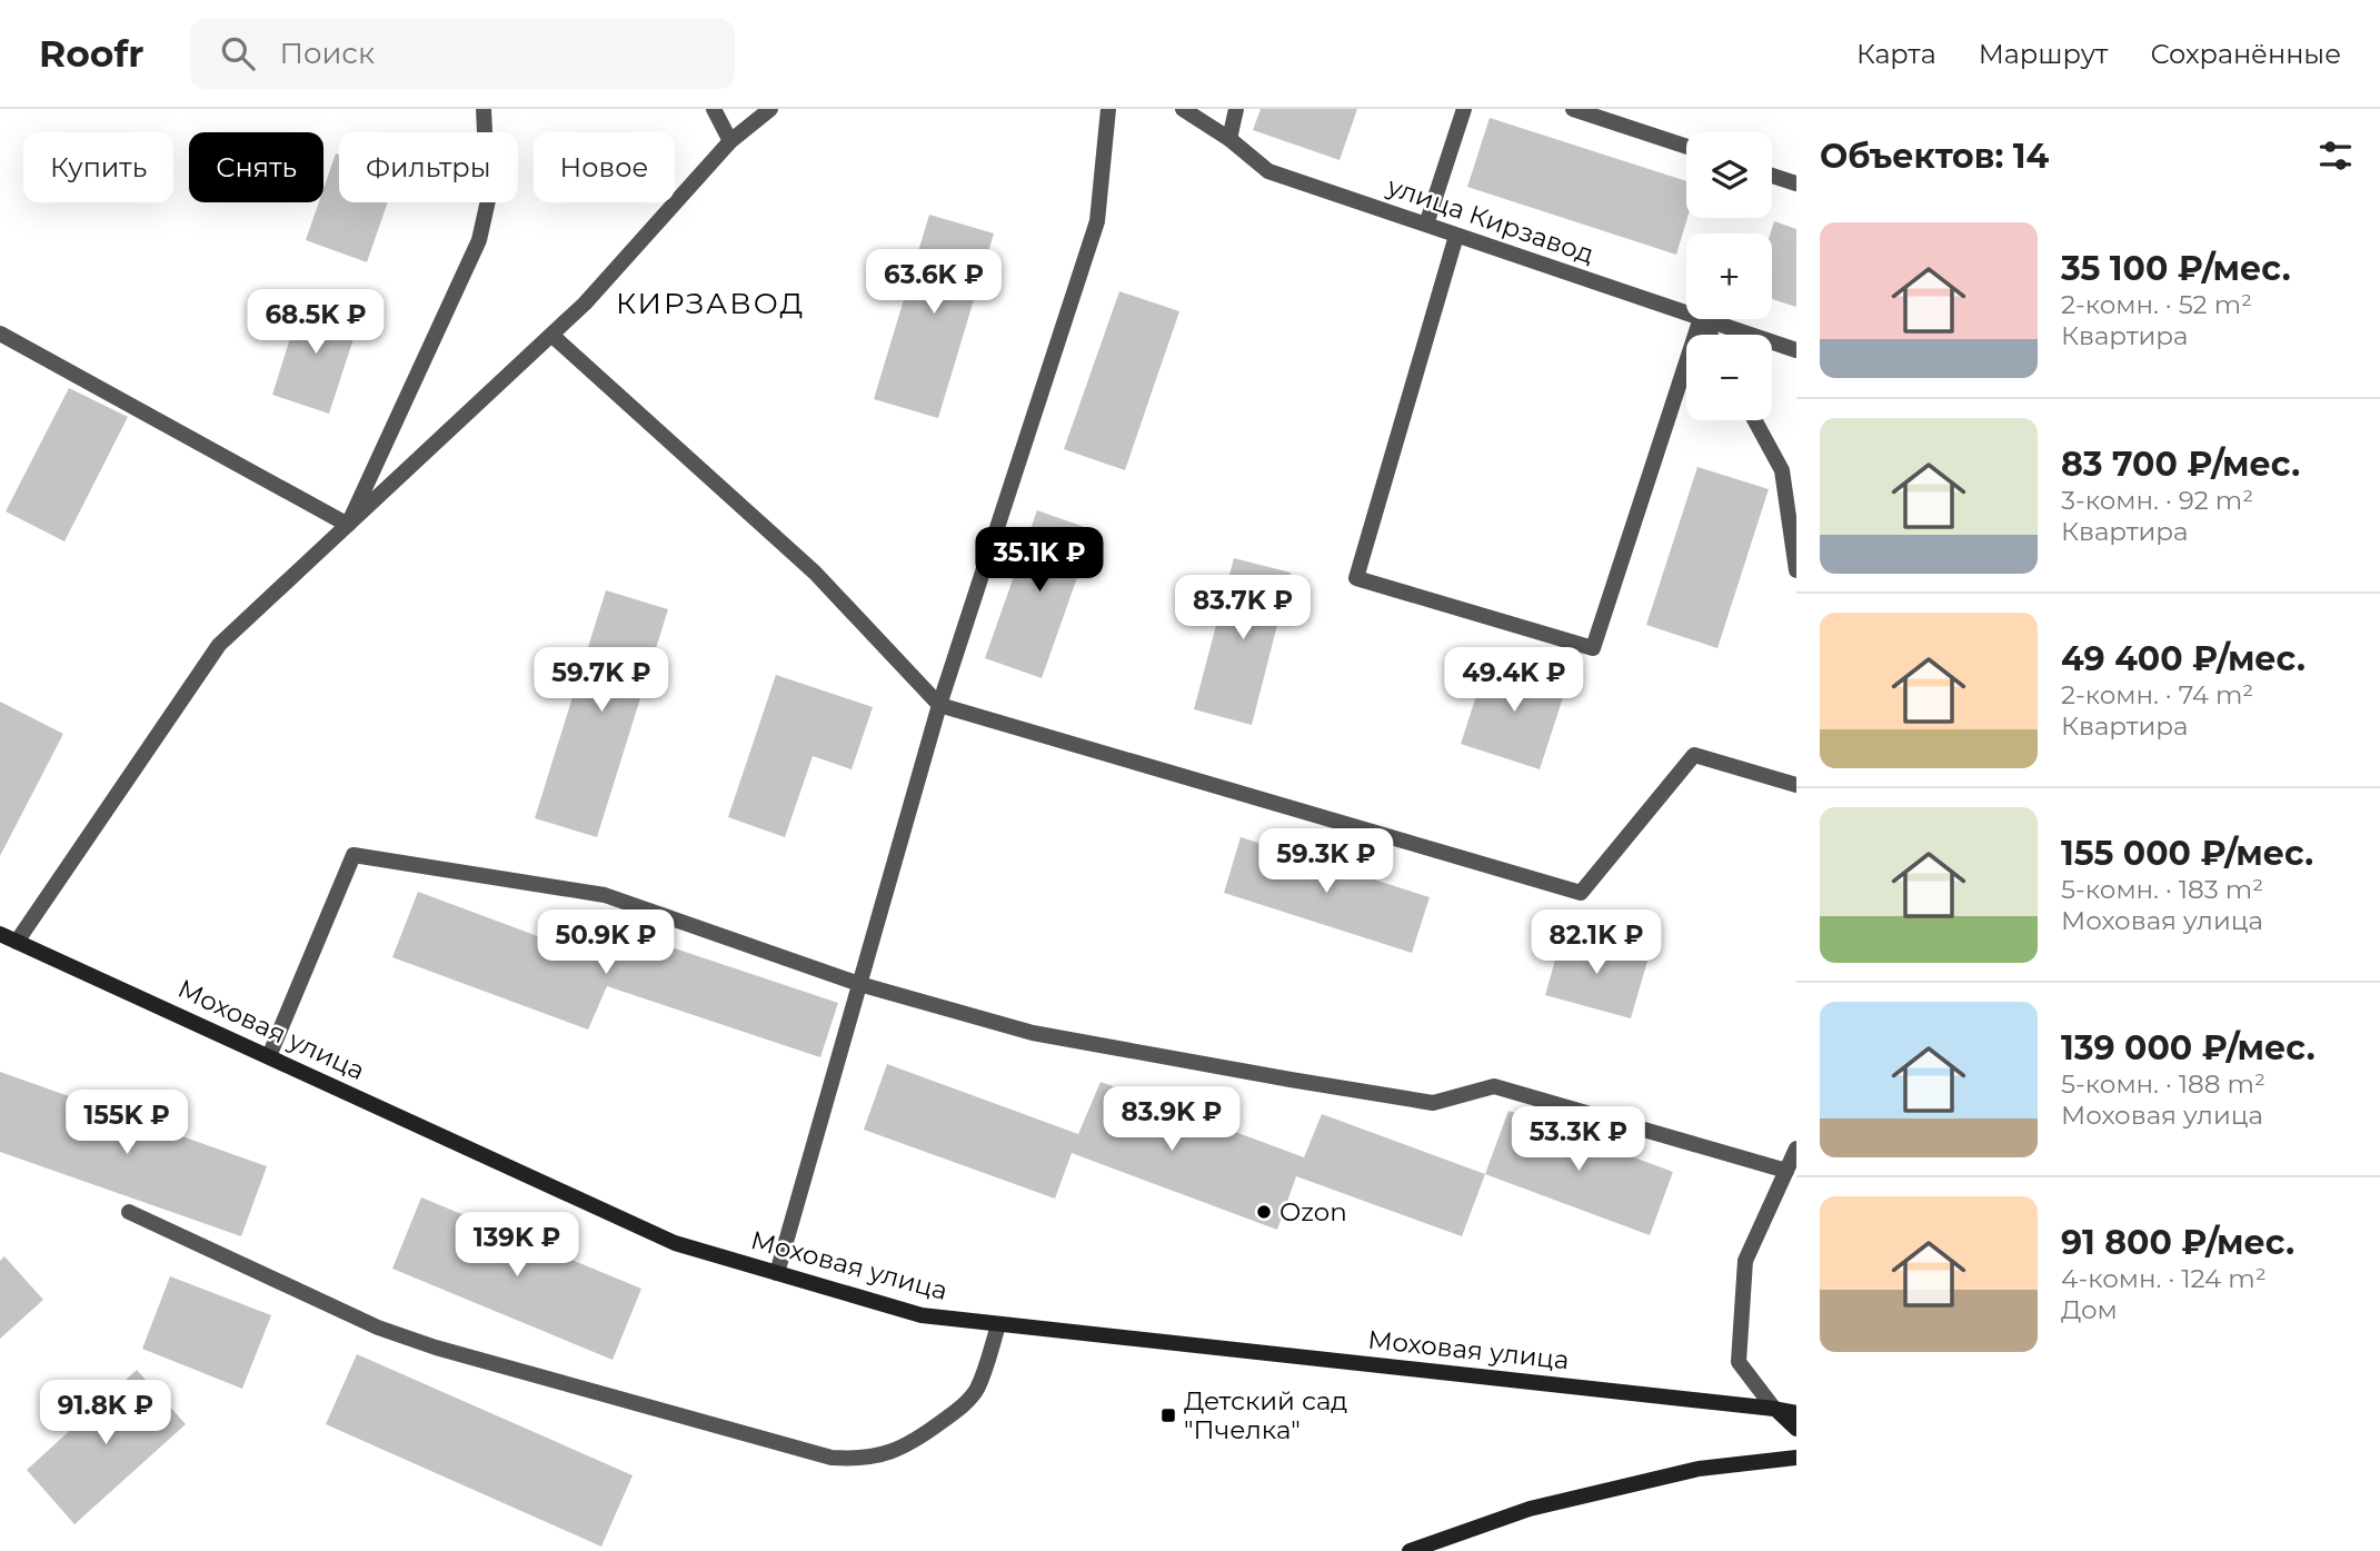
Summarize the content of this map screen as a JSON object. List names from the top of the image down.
{
  "streets": {
    "street": ["улица Кирзавод", "Моховая улица"]
  },
  "districts": ["КИРЗАВОД"],
  "places": {
    "other": ["Ozon"],
    "transit": ["Детский сад \"Пчелка\""]
  },
  "page": {
    "header": "Roofr",
    "search": "Поиск",
    "nav": ["Карта", "Маршрут", "Сохранённые"],
    "heading": "Объектов: 14",
    "map_buttons": ["+", "−"],
    "chip": [
      "Купить",
      "Снять",
      "Фильтры",
      "Новое"
    ],
    "list": [
      {
        "name": "35 100 ₽/мес.",
        "note": "2-комн. · 52 m² · Квартира"
      },
      {
        "name": "83 700 ₽/мес.",
        "note": "3-комн. · 92 m² · Квартира"
      },
      {
        "name": "49 400 ₽/мес.",
        "note": "2-комн. · 74 m² · Квартира"
      },
      {
        "name": "155 000 ₽/мес.",
        "note": "5-комн. · 183 m² · Моховая улица"
      },
      {
        "name": "139 000 ₽/мес.",
        "note": "5-комн. · 188 m² · Моховая улица"
      },
      {
        "name": "91 800 ₽/мес.",
        "note": "4-комн. · 124 m² · Дом"
      }
    ],
    "price": [
      "63.6K ₽",
      "68.5K ₽",
      "35.1K ₽",
      "83.7K ₽",
      "59.7K ₽",
      "49.4K ₽",
      "59.3K ₽",
      "50.9K ₽",
      "82.1K ₽",
      "83.9K ₽",
      "155K ₽",
      "53.3K ₽",
      "139K ₽",
      "91.8K ₽"
    ]
  }
}
